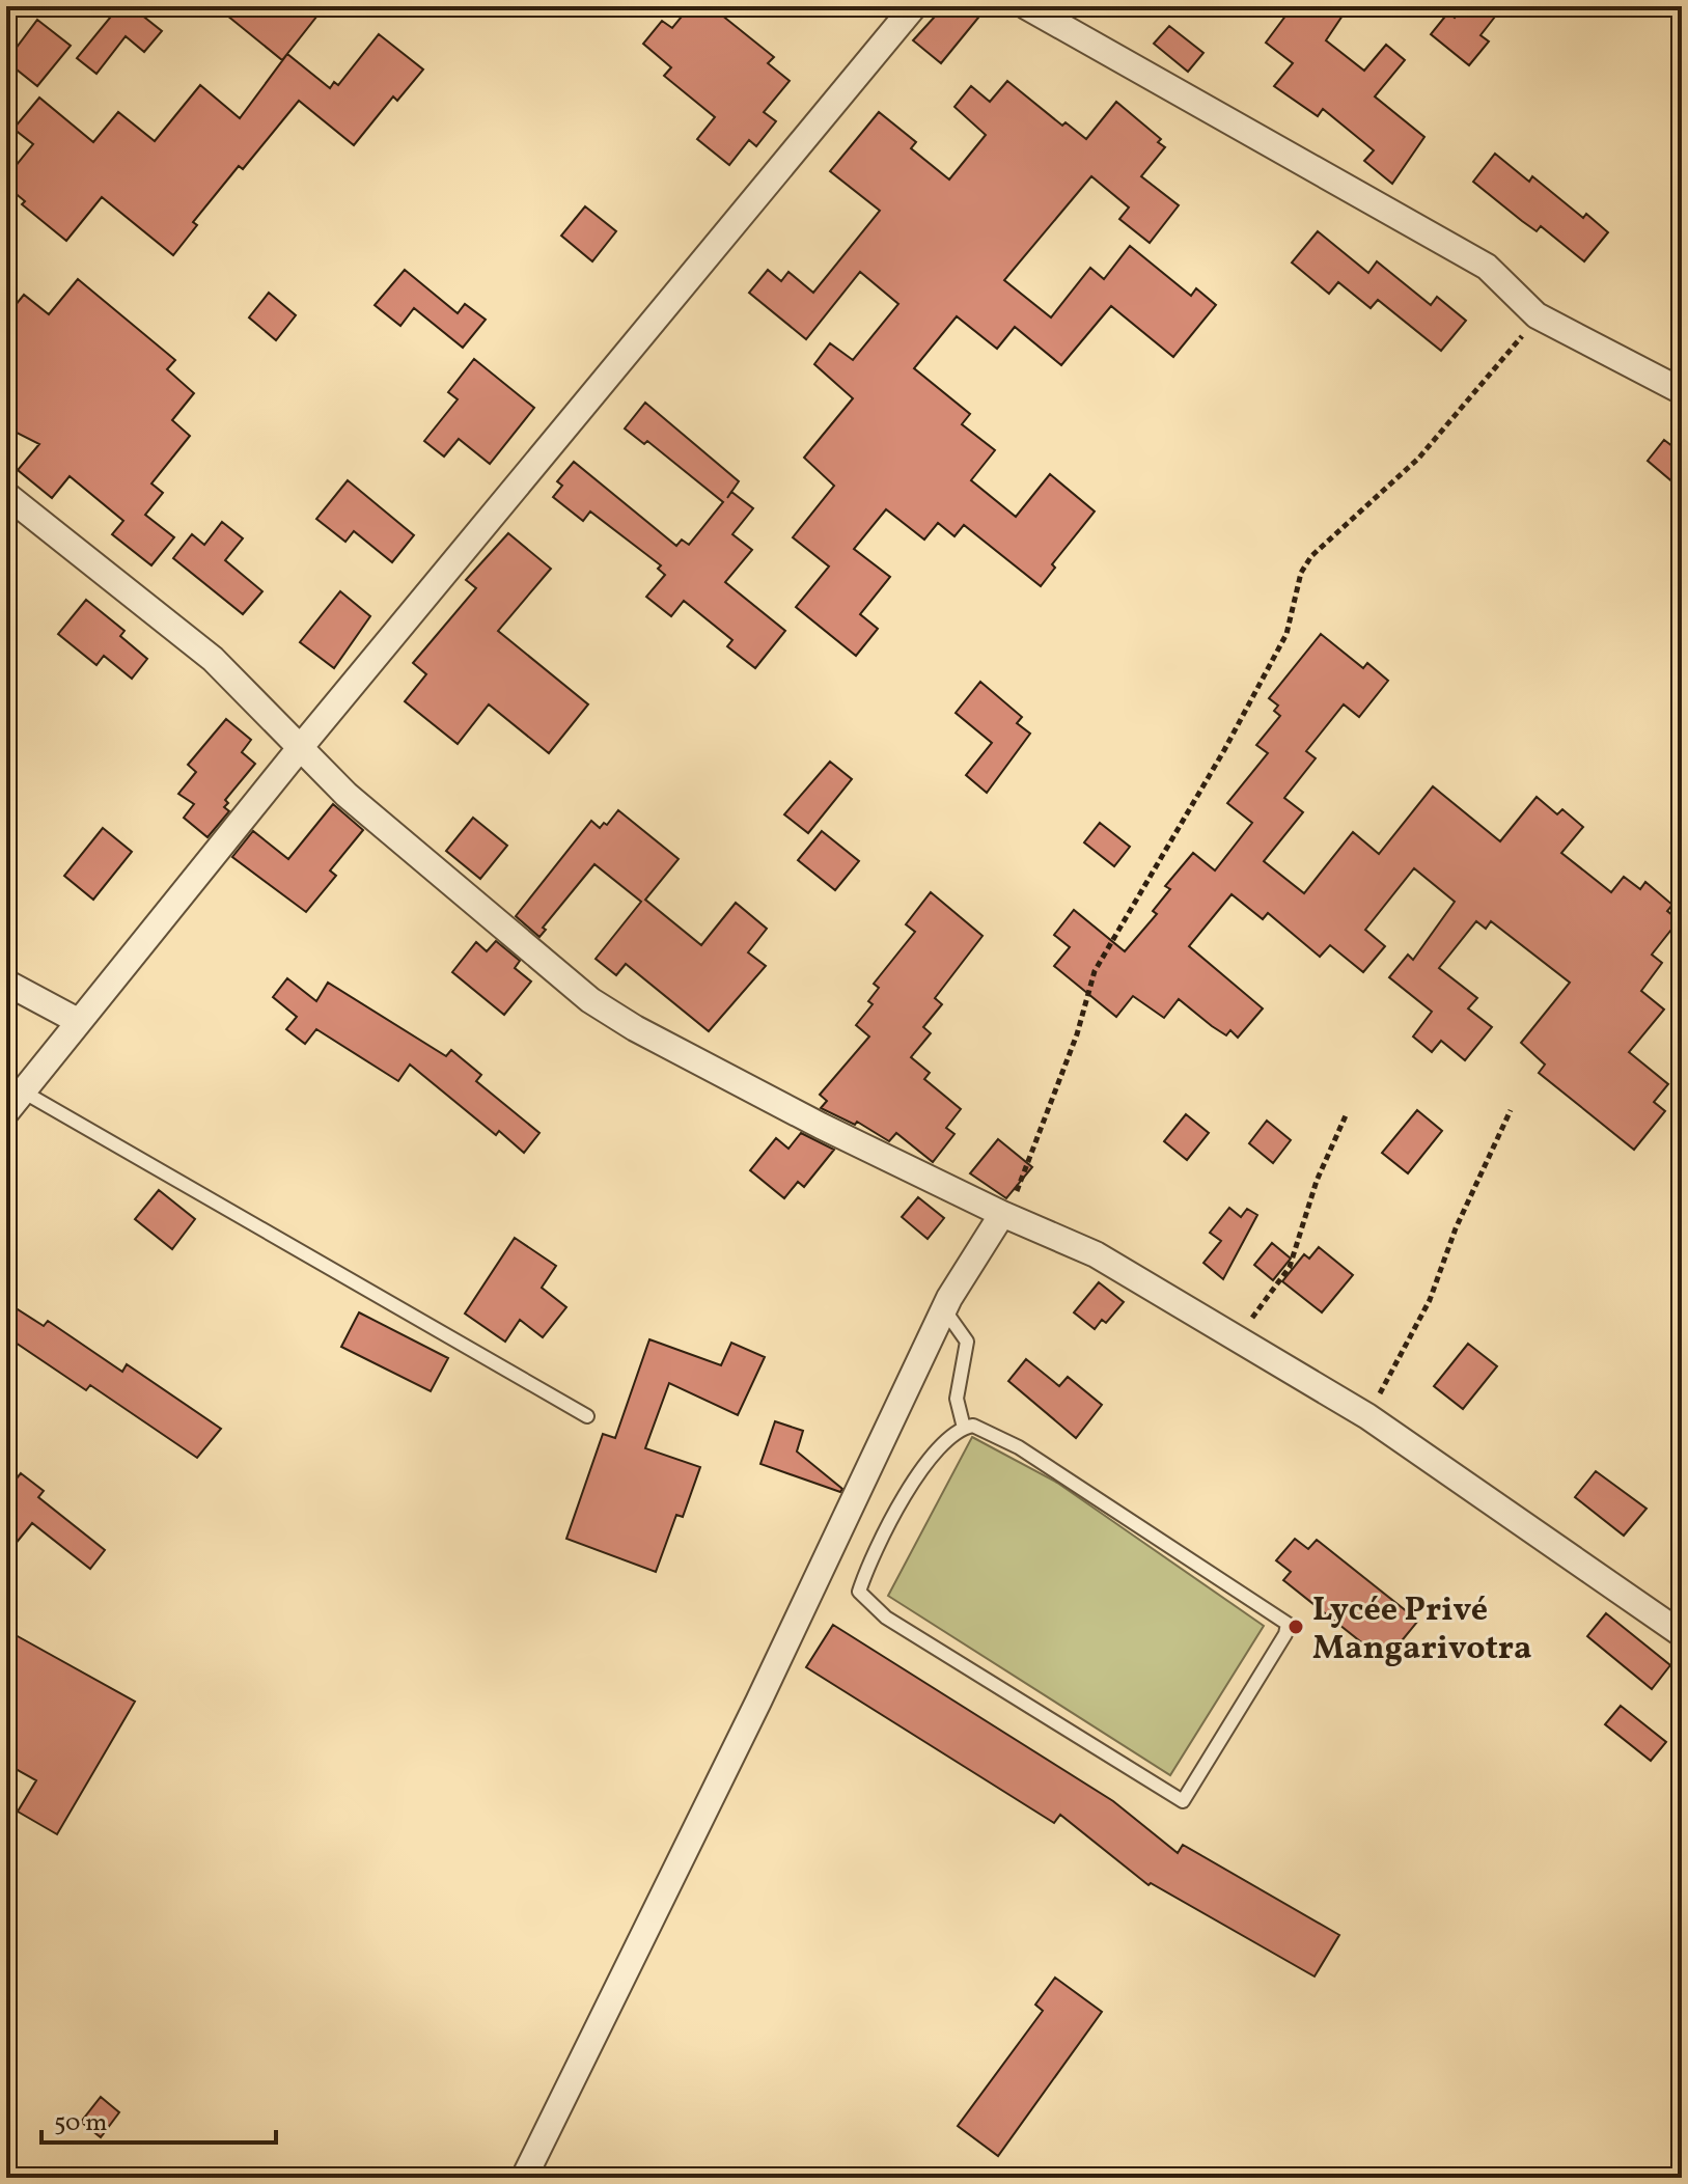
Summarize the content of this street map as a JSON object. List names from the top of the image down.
{
  "places": ["Lycée Privé Mangarivotra"],
  "scale_bar": "50 m"
}
